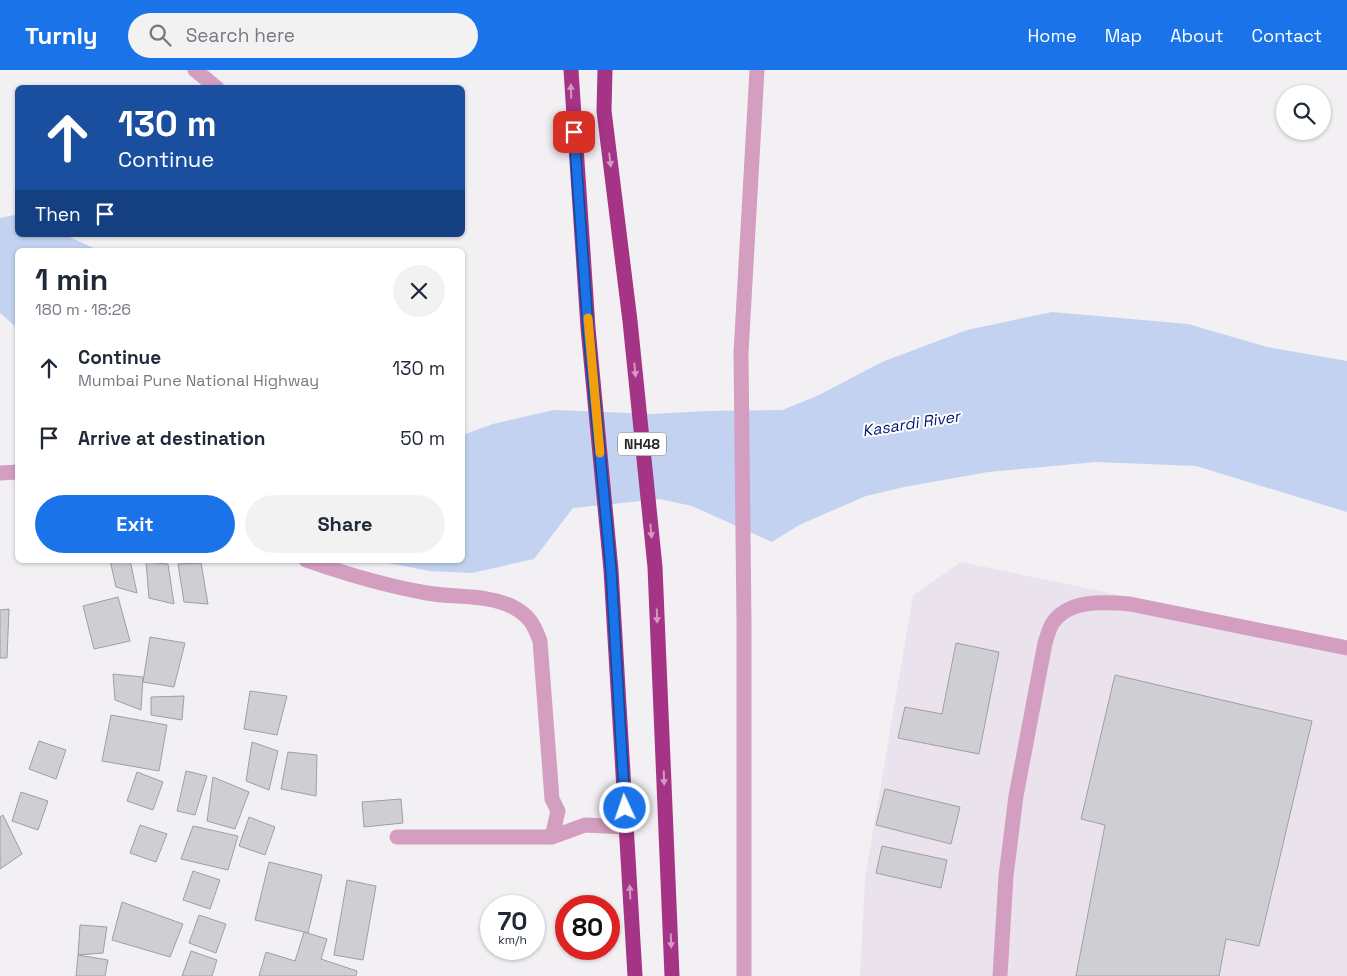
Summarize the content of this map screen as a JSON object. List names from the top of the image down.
{
  "streets": {
    "highway": ["NH48"]
  },
  "water": ["Kasardi River"],
  "page": {
    "header": "Turnly",
    "search": "Search here",
    "nav": [
      "Home",
      "Map",
      "About",
      "Contact"
    ],
    "turn": ["130 m", "Continue"],
    "then": "Then",
    "heading": ["1 min", "180 m · 18:26"],
    "list": [
      {
        "name": "Continue",
        "note": "Mumbai Pune National Highway",
        "value": "130 m"
      },
      {
        "name": "Arrive at destination",
        "value": "50 m"
      }
    ],
    "buttons": ["Exit", "Share"],
    "speed": "70 km/h",
    "limit": "80"
  }
}
